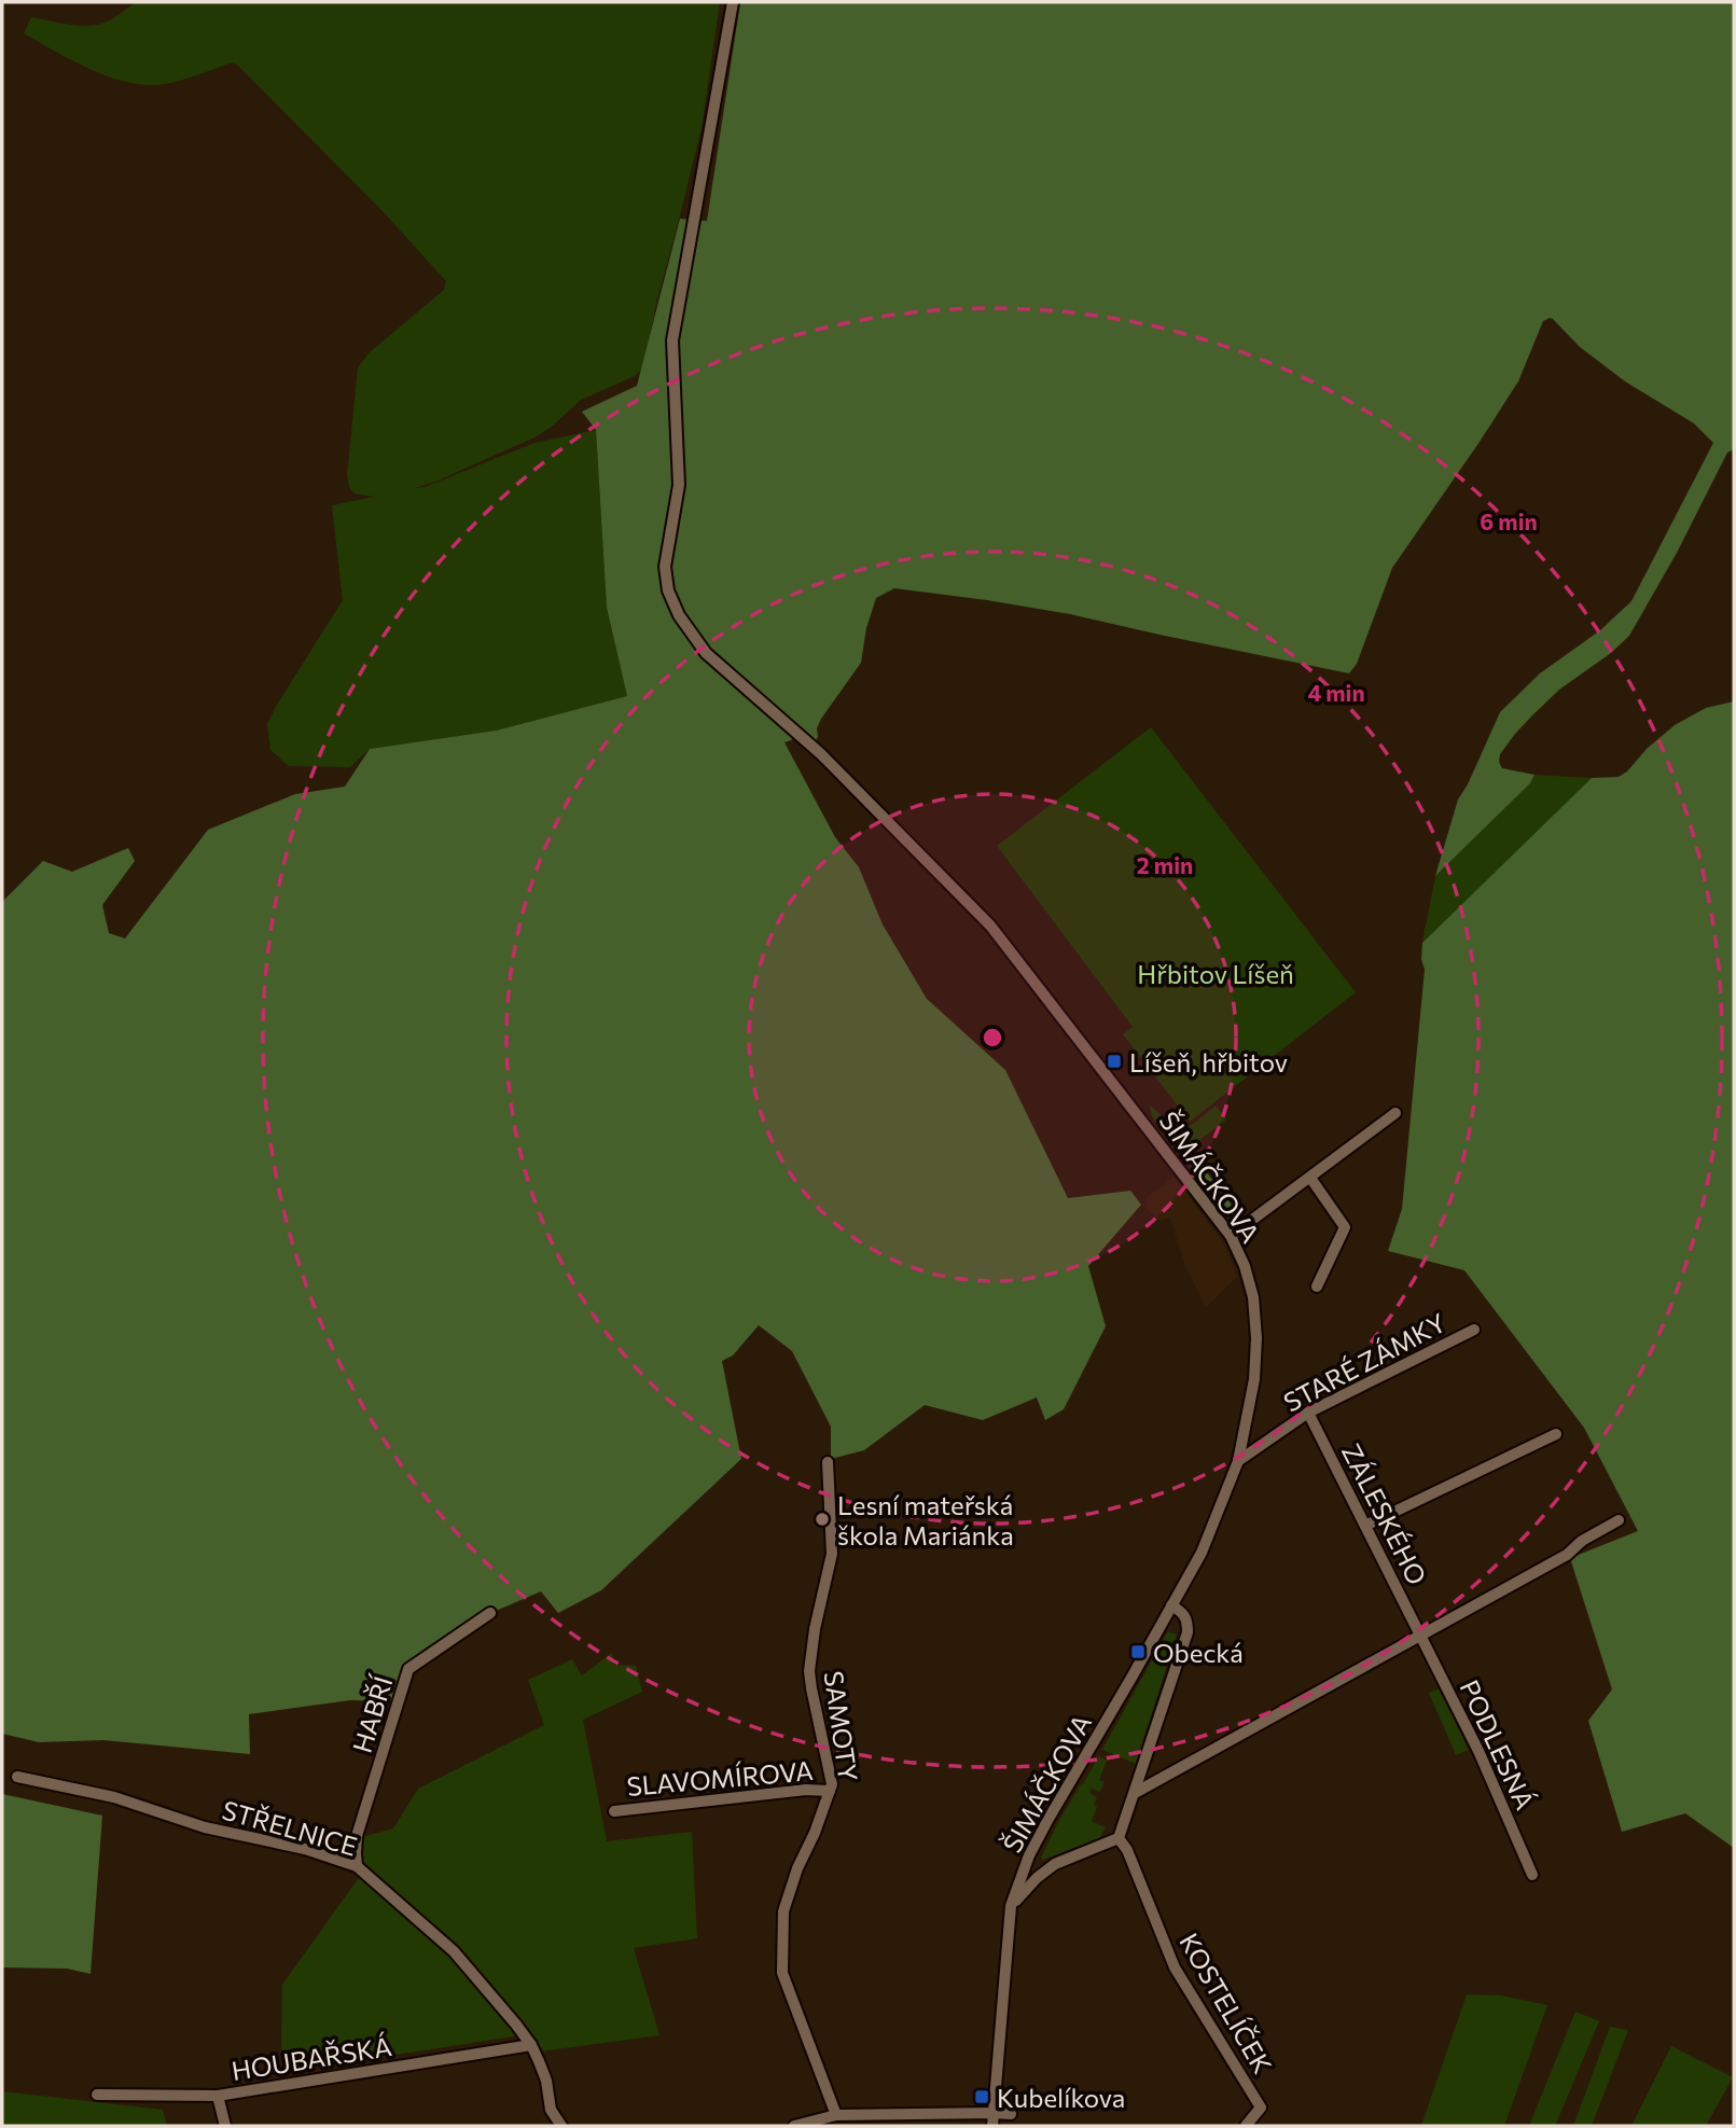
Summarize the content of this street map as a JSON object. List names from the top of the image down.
{
  "streets": {
    "street": [
      "ŠIMÁČKOVA",
      "STARÉ ZÁMKY",
      "ZÁLESKÉHO",
      "HABŘÍ",
      "SAMOTY",
      "PODLESNÁ",
      "SLAVOMÍROVA",
      "STŘELNICE",
      "KOSTELÍČEK",
      "HOUBAŘSKÁ"
    ]
  },
  "crossings": [
    ["ŠIMÁČKOVA", "STARÉ ZÁMKY"],
    ["ŠIMÁČKOVA", "KOSTELÍČEK"],
    ["STARÉ ZÁMKY", "ZÁLESKÉHO"],
    ["ZÁLESKÉHO", "PODLESNÁ"],
    ["HABŘÍ", "STŘELNICE"],
    ["SAMOTY", "SLAVOMÍROVA"],
    ["STŘELNICE", "HOUBAŘSKÁ"]
  ],
  "parks": ["Hřbitov Líšeň"],
  "places": {
    "transit": ["Líšeň, hřbitov", "Obecká", "Kubelíkova"],
    "other": ["Lesní mateřská škola Mariánka"]
  },
  "rings": ["6 min", "4 min", "2 min"]
}
